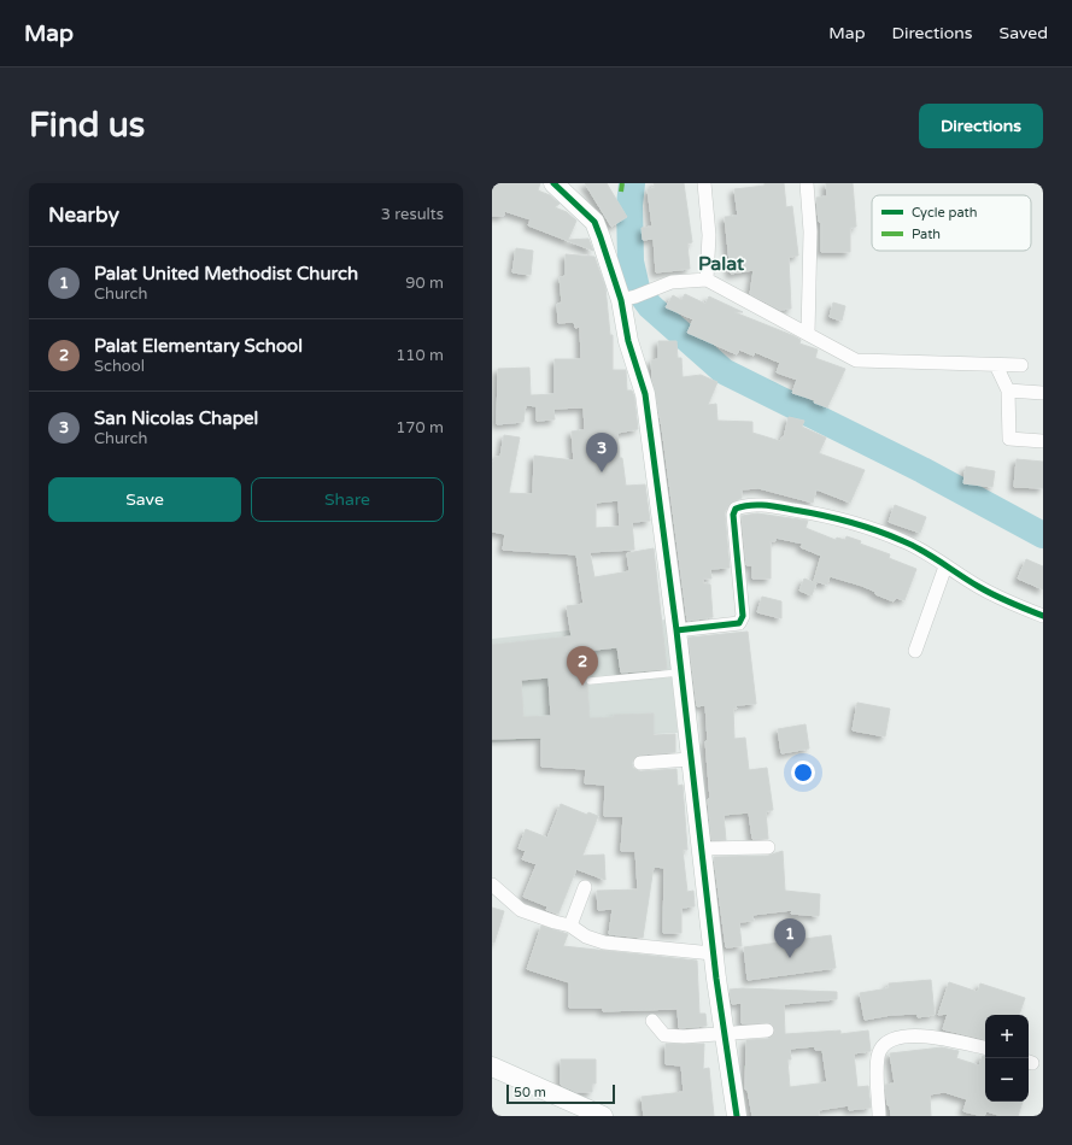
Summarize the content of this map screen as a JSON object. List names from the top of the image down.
{
  "districts": ["Palat"],
  "legend": ["Cycle path", "Path"],
  "scale_bar": "50 m",
  "page": {
    "header": "Map",
    "nav": ["Map", "Directions", "Saved"],
    "buttons": [
      "Directions",
      ["Save", "Share"]
    ],
    "title": "Find us",
    "heading": ["Nearby", "3 results"],
    "list": [
      {
        "mark": "1",
        "name": "Palat United Methodist Church",
        "note": "Church",
        "value": "90 m"
      },
      {
        "mark": "2",
        "name": "Palat Elementary School",
        "note": "School",
        "value": "110 m"
      },
      {
        "mark": "3",
        "name": "San Nicolas Chapel",
        "note": "Church",
        "value": "170 m"
      }
    ],
    "pins": ["3", "2", "1"],
    "map_buttons": ["+", "−"],
    "scale": "50 m"
  }
}
